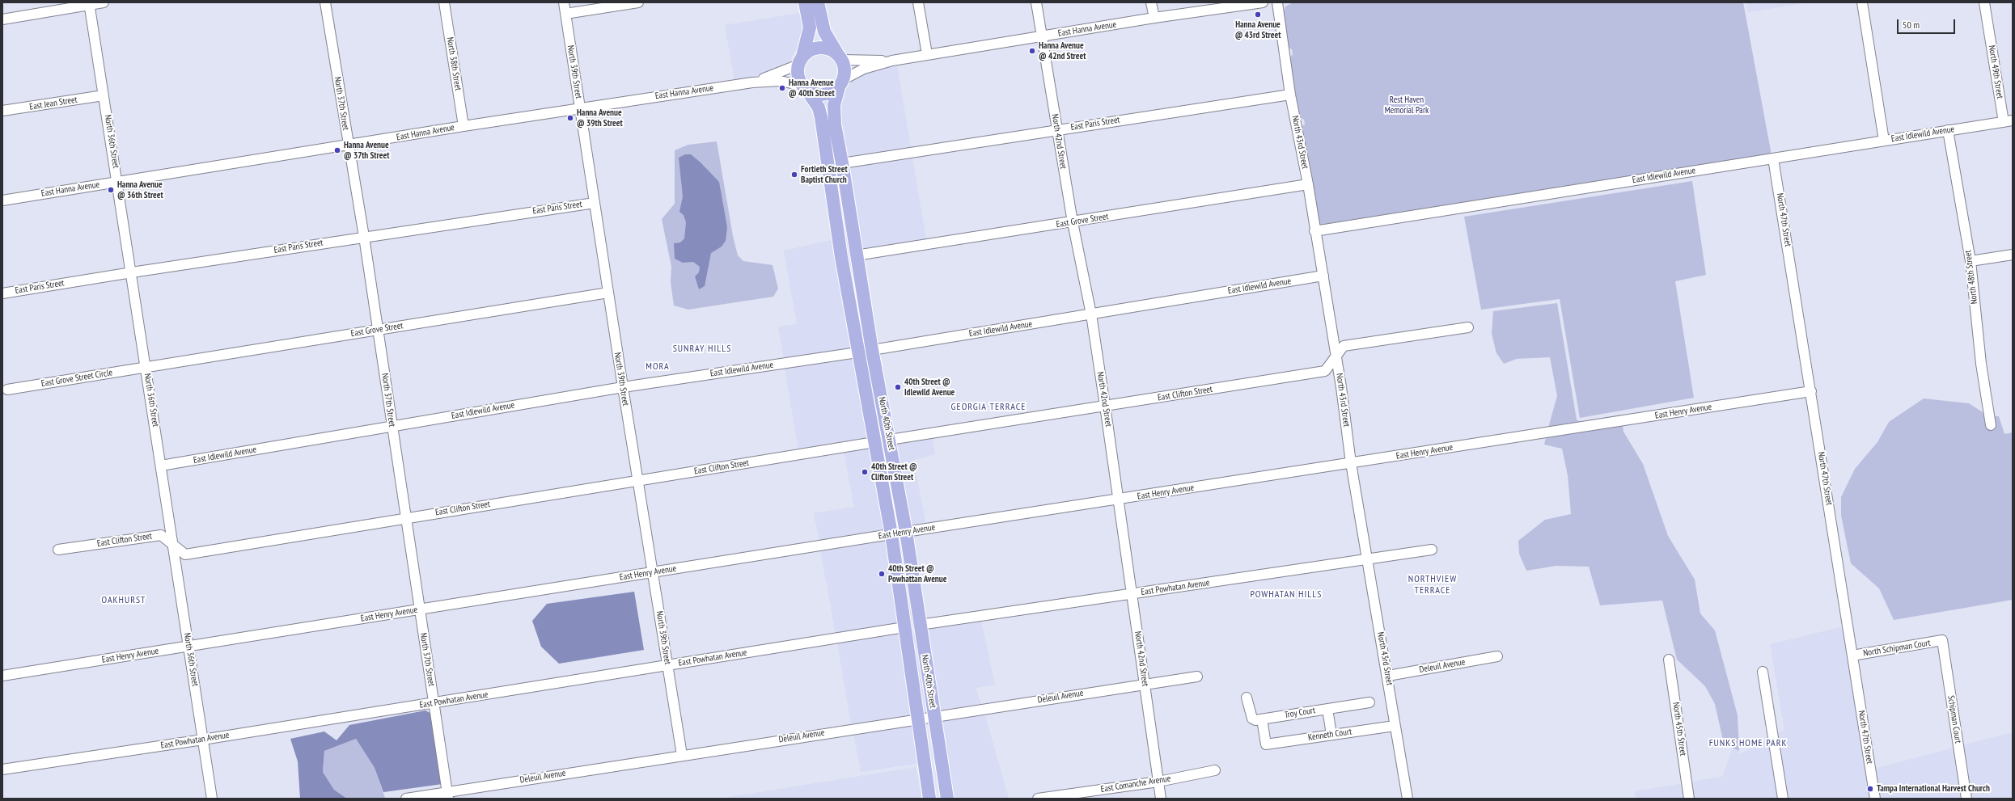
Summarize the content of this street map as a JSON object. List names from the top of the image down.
{
  "streets": {
    "main road": ["North 40th Street"],
    "street": [
      "East Hanna Avenue",
      "North 38th Street",
      "North 39th Street",
      "North 49th Street",
      "East Jean Street",
      "North 37th Street",
      "East Paris Street",
      "East Idlewild Avenue",
      "North 36th Street",
      "North 42nd Street",
      "North 43rd Street",
      "North 47th Street",
      "East Grove Street",
      "North 48th Street",
      "East Grove Street Circle",
      "East Clifton Street",
      "East Henry Avenue",
      "East Powhatan Avenue",
      "North Schipman Court",
      "Deleuil Avenue",
      "Troy Court",
      "Schipman Court",
      "North 45th Street",
      "Kenneth Court",
      "East Comanche Avenue"
    ]
  },
  "crossings": [
    ["East Hanna Avenue", "North 38th Street"],
    ["East Hanna Avenue", "North 39th Street"],
    ["East Hanna Avenue", "North 37th Street"],
    ["East Hanna Avenue", "North 36th Street"],
    ["East Hanna Avenue", "North 42nd Street"],
    ["East Hanna Avenue", "North 40th Street"],
    ["North 39th Street", "East Paris Street"],
    ["North 39th Street", "East Idlewild Avenue"],
    ["North 39th Street", "East Grove Street"],
    ["North 39th Street", "East Clifton Street"],
    ["North 39th Street", "East Henry Avenue"],
    ["North 39th Street", "East Powhatan Avenue"],
    ["North 39th Street", "Deleuil Avenue"],
    ["North 49th Street", "East Idlewild Avenue"],
    ["East Jean Street", "North 36th Street"],
    ["North 37th Street", "East Paris Street"],
    ["North 37th Street", "East Idlewild Avenue"],
    ["North 37th Street", "East Grove Street"],
    ["North 37th Street", "East Clifton Street"],
    ["North 37th Street", "East Henry Avenue"],
    ["North 37th Street", "East Powhatan Avenue"],
    ["North 37th Street", "Deleuil Avenue"],
    ["East Paris Street", "North 36th Street"],
    ["East Paris Street", "North 42nd Street"],
    ["East Paris Street", "North 43rd Street"],
    ["East Paris Street", "North 40th Street"],
    ["East Idlewild Avenue", "North 36th Street"],
    ["East Idlewild Avenue", "North 42nd Street"],
    ["East Idlewild Avenue", "North 43rd Street"],
    ["East Idlewild Avenue", "North 47th Street"],
    ["East Idlewild Avenue", "North 48th Street"],
    ["East Idlewild Avenue", "North 40th Street"],
    ["North 36th Street", "East Grove Street"],
    ["North 36th Street", "East Grove Street Circle"],
    ["North 36th Street", "East Clifton Street"],
    ["North 36th Street", "East Henry Avenue"],
    ["North 36th Street", "East Powhatan Avenue"],
    ["North 42nd Street", "East Grove Street"],
    ["North 42nd Street", "East Clifton Street"],
    ["North 42nd Street", "East Henry Avenue"],
    ["North 42nd Street", "East Powhatan Avenue"],
    ["North 42nd Street", "Deleuil Avenue"],
    ["North 42nd Street", "East Comanche Avenue"],
    ["North 43rd Street", "East Grove Street"],
    ["North 43rd Street", "East Clifton Street"],
    ["North 43rd Street", "East Henry Avenue"],
    ["North 43rd Street", "East Powhatan Avenue"],
    ["North 43rd Street", "Deleuil Avenue"],
    ["North 43rd Street", "Kenneth Court"],
    ["North 47th Street", "East Henry Avenue"],
    ["North 47th Street", "North Schipman Court"],
    ["East Grove Street", "East Grove Street Circle"],
    ["East Grove Street", "North 40th Street"],
    ["East Clifton Street", "North 40th Street"],
    ["East Henry Avenue", "North 40th Street"],
    ["North 40th Street", "East Powhatan Avenue"],
    ["North 40th Street", "Deleuil Avenue"],
    ["North Schipman Court", "Schipman Court"],
    ["Troy Court", "Kenneth Court"]
  ],
  "districts": [
    "SUNRAY HILLS",
    "MORA",
    "GEORGIA TERRACE",
    "NORTHVIEW TERRACE",
    "POWHATAN HILLS",
    "OAKHURST",
    "FUNKS HOME PARK"
  ],
  "parks": ["Rest Haven Memorial Park"],
  "places": [
    "Hanna Avenue @ 43rd Street",
    "Hanna Avenue @ 42nd Street",
    "Hanna Avenue @ 40th Street",
    "Hanna Avenue @ 39th Street",
    "Hanna Avenue @ 37th Street",
    "Fortieth Street Baptist Church",
    "Hanna Avenue @ 36th Street",
    "40th Street @ Idlewild Avenue",
    "40th Street @ Clifton Street",
    "40th Street @ Powhattan Avenue",
    "Tampa International Harvest Church"
  ],
  "scale_bar": "50 m"
}
